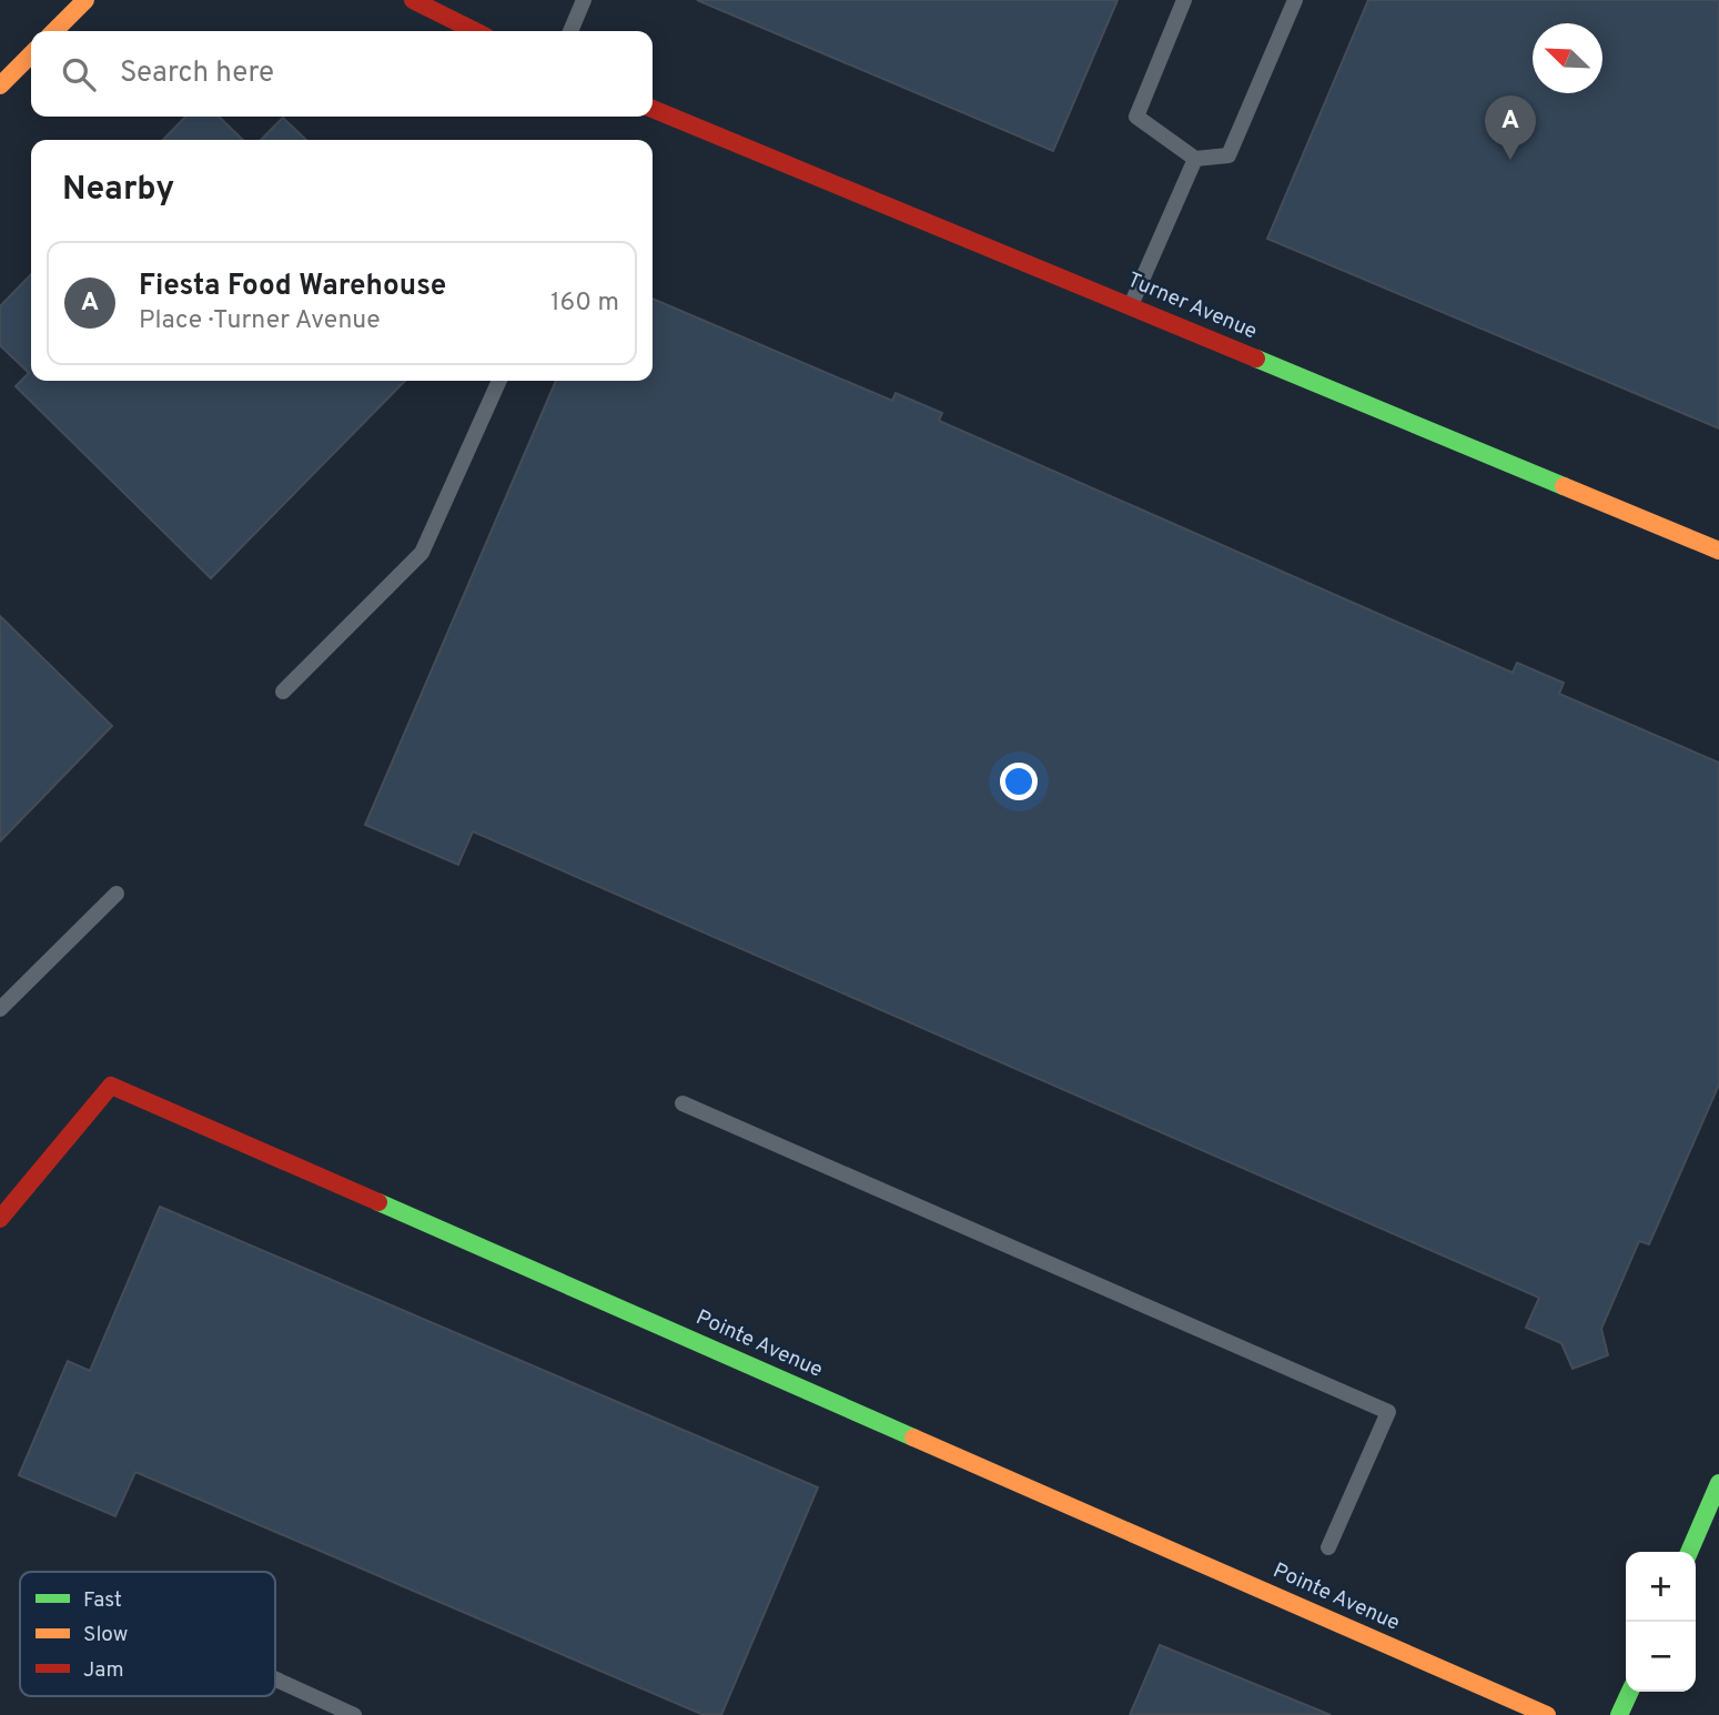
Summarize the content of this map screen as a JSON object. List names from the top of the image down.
{
  "streets": {
    "street": ["Turner Avenue", "Pointe Avenue"]
  },
  "legend": ["Fast", "Slow", "Jam"],
  "north": "top left",
  "page": {
    "search": "Search here",
    "pins": "A",
    "heading": "Nearby",
    "list": [
      {
        "mark": "A",
        "name": "Fiesta Food Warehouse",
        "note": "Place · Turner Avenue",
        "value": "160 m"
      }
    ],
    "map_buttons": ["+", "−"]
  }
}
